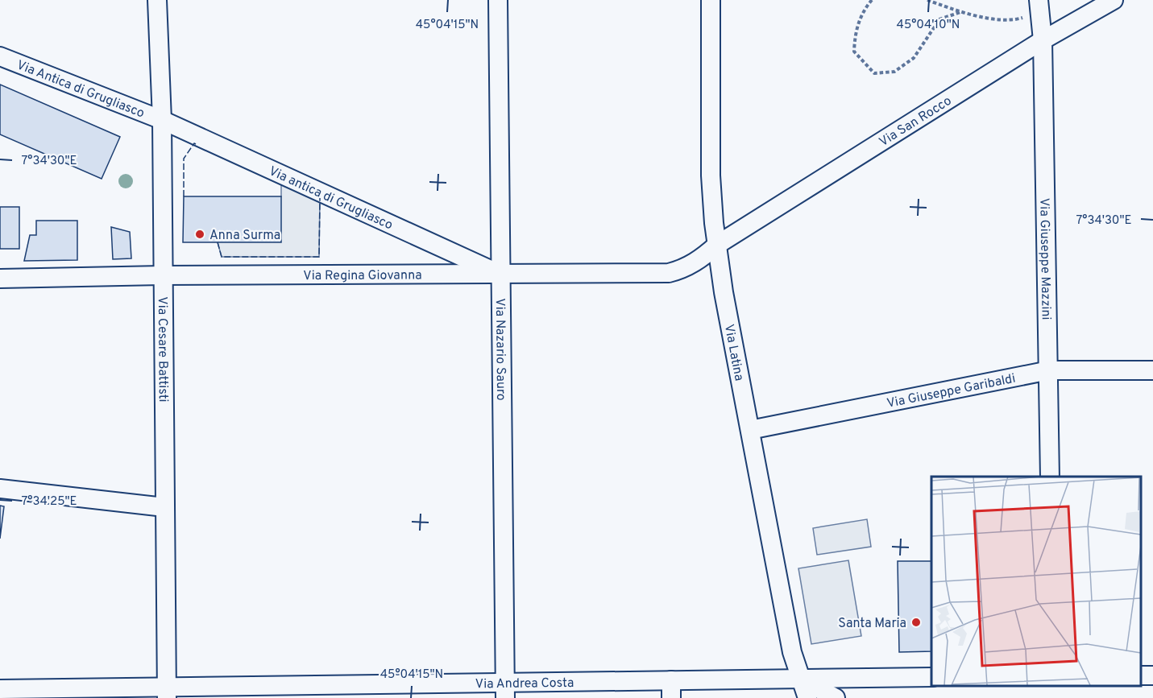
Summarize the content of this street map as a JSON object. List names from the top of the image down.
{
  "streets": {
    "street": [
      "Via Antica di Grugliasco",
      "Via San Rocco",
      "Via antica di Grugliasco",
      "Via Giuseppe Mazzini",
      "Via Regina Giovanna",
      "Via Cesare Battisti",
      "Via Nazario Sauro",
      "Via Latina",
      "Via Giuseppe Garibaldi",
      "Via Andrea Costa"
    ]
  },
  "crossings": [
    ["Via Antica di Grugliasco", "Via antica di Grugliasco"],
    ["Via Antica di Grugliasco", "Via Cesare Battisti"],
    ["Via San Rocco", "Via Giuseppe Mazzini"],
    ["Via San Rocco", "Via Regina Giovanna"],
    ["Via San Rocco", "Via Latina"],
    ["Via antica di Grugliasco", "Via Regina Giovanna"],
    ["Via antica di Grugliasco", "Via Cesare Battisti"],
    ["Via antica di Grugliasco", "Via Nazario Sauro"],
    ["Via Giuseppe Mazzini", "Via Giuseppe Garibaldi"],
    ["Via Regina Giovanna", "Via Cesare Battisti"],
    ["Via Regina Giovanna", "Via Nazario Sauro"],
    ["Via Regina Giovanna", "Via Latina"],
    ["Via Cesare Battisti", "Via Andrea Costa"],
    ["Via Nazario Sauro", "Via Andrea Costa"],
    ["Via Latina", "Via Giuseppe Garibaldi"],
    ["Via Latina", "Via Andrea Costa"]
  ],
  "places": ["Anna Surma", "Santa Maria"],
  "coordinates": [
    "45°04'15\"N",
    "45°04'10\"N",
    "7°34'30\"E",
    "7°34'25\"E"
  ]
}
